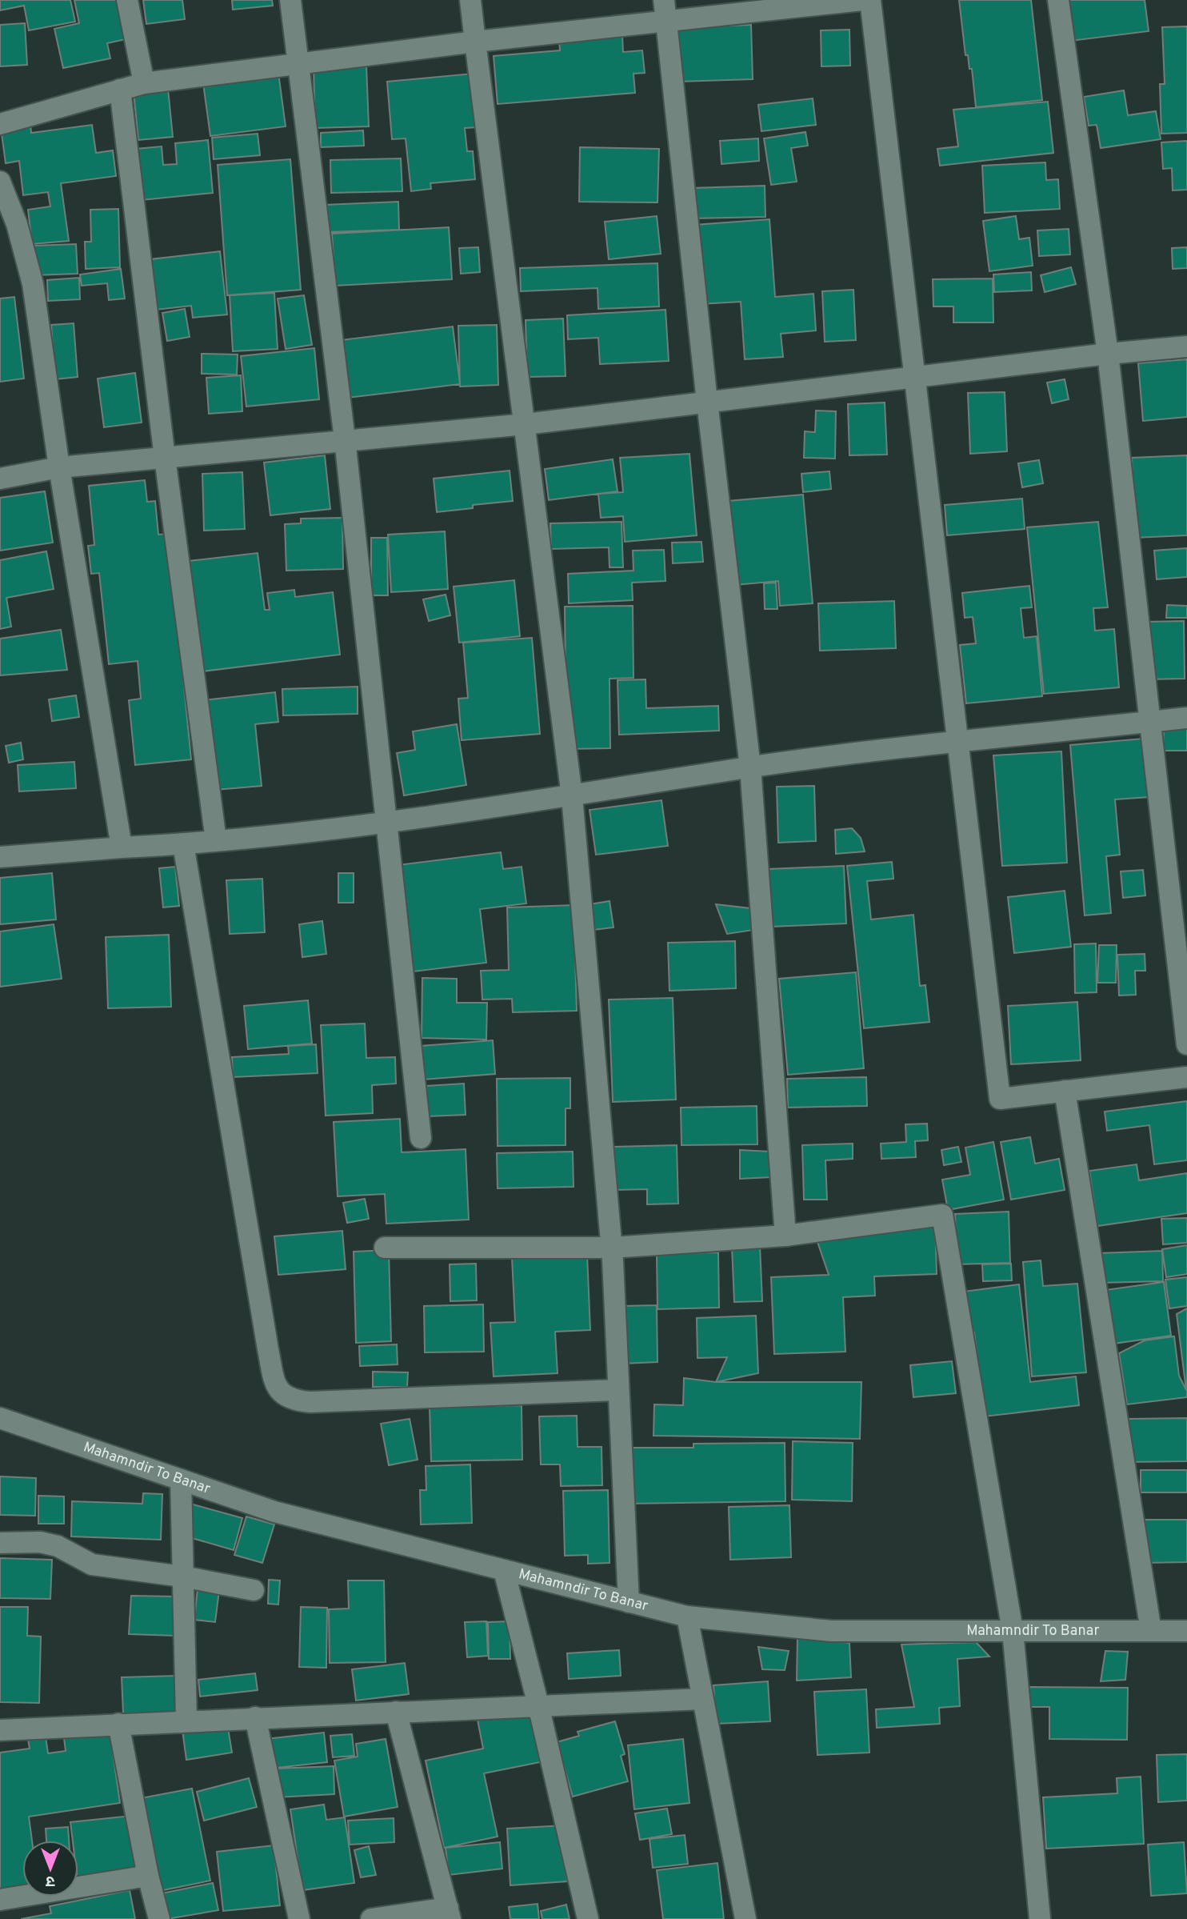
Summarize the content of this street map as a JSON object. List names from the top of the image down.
{
  "streets": {
    "street": ["Mahamndir To Banar"]
  },
  "north": "bottom"
}
